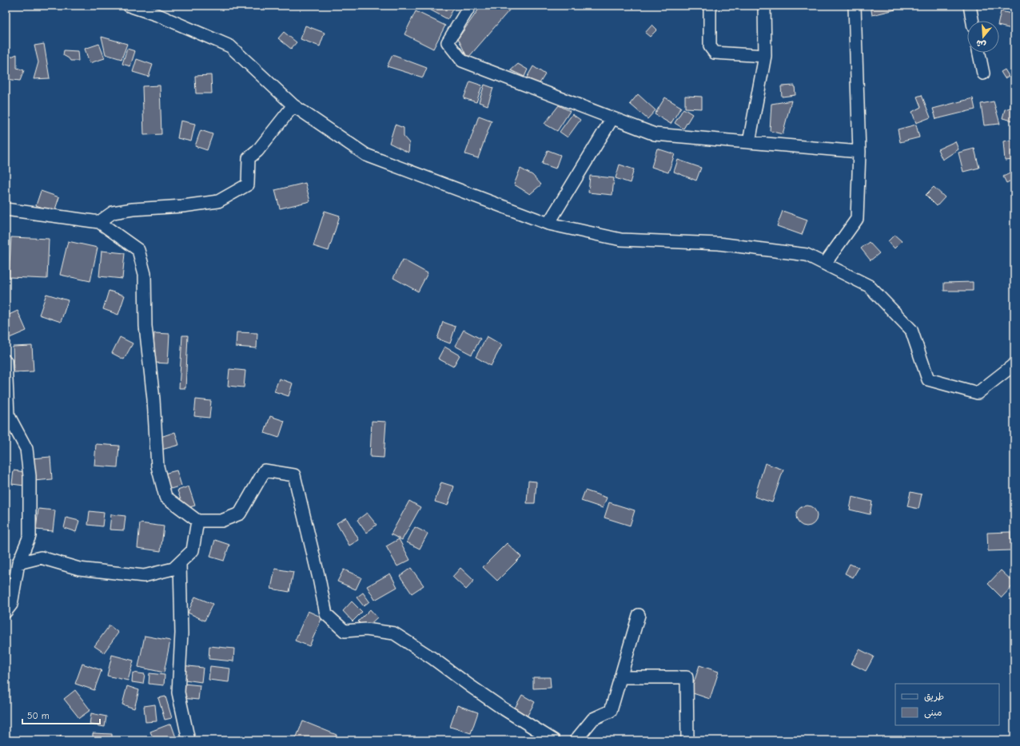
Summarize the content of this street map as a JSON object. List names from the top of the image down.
{
  "legend": ["طريق", "مبنى"],
  "scale_bar": "50 m",
  "north": "bottom"
}
